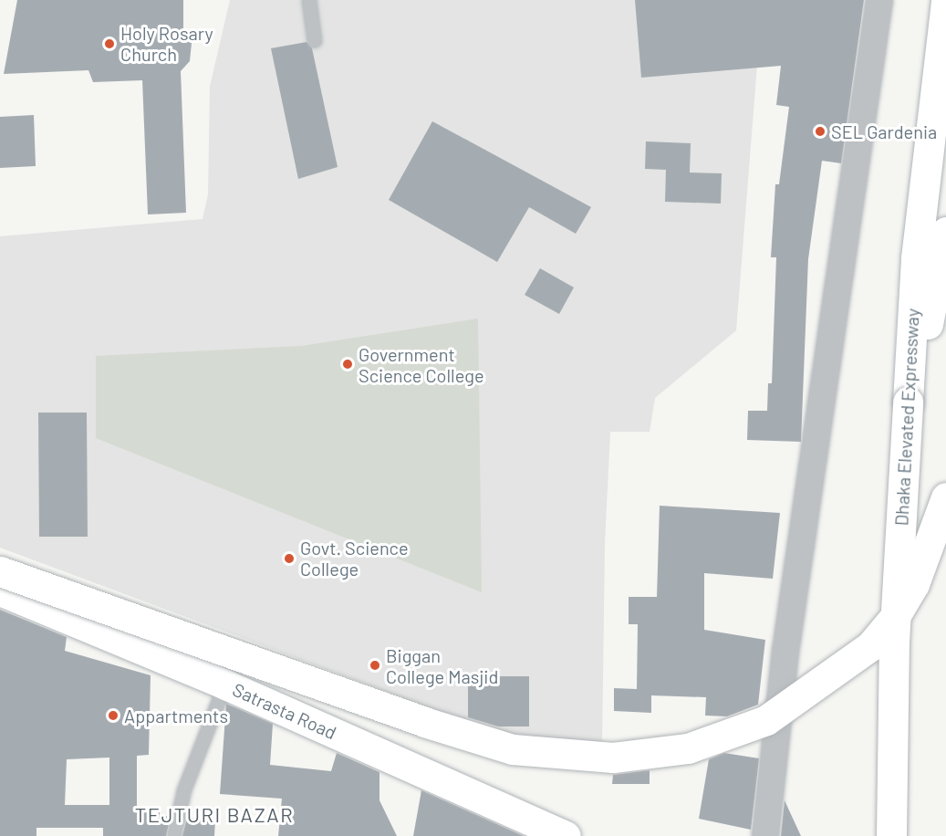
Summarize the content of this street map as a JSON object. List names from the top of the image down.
{
  "streets": {
    "main road": ["Dhaka Elevated Expressway", "Satrasta Road"]
  },
  "districts": ["TEJTURI BAZAR"],
  "places": [
    "Holy Rosary Church",
    "SEL Gardenia",
    "Government Science College",
    "Govt. Science College",
    "Biggan College Masjid",
    "Appartments"
  ]
}
